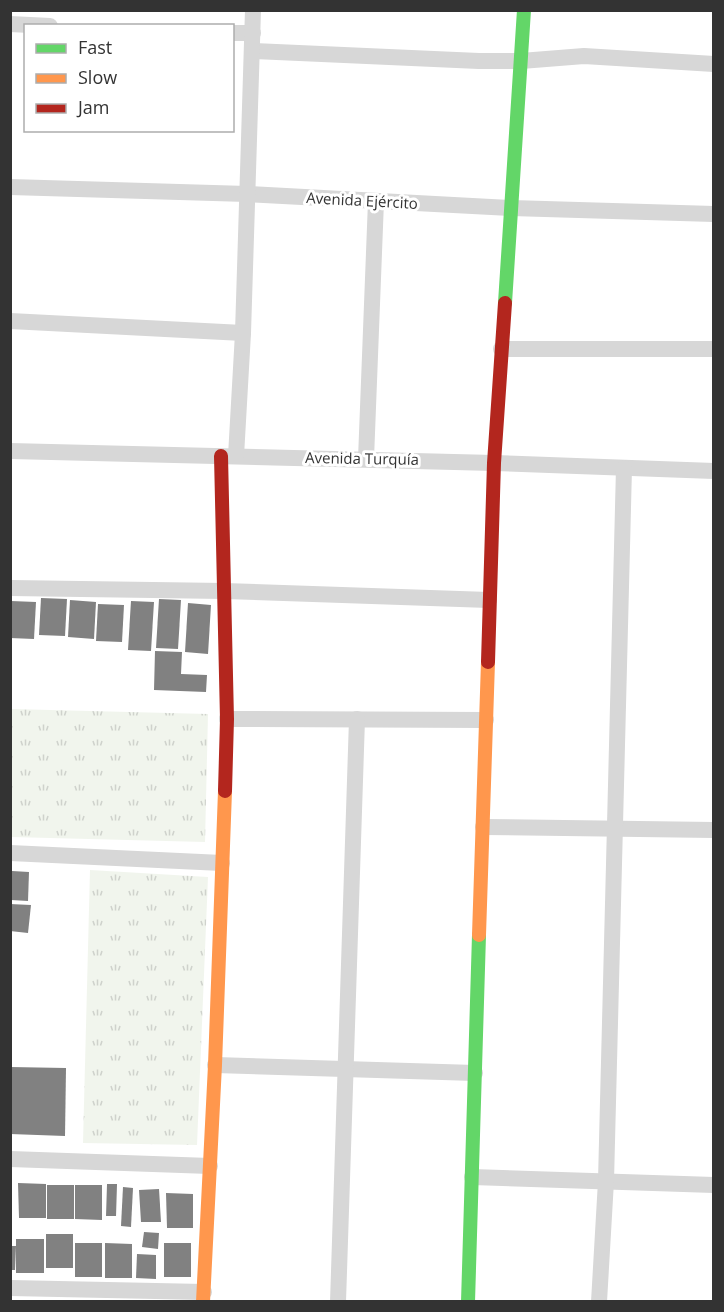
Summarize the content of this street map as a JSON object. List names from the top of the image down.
{
  "streets": {
    "street": ["Avenida Ejército", "Avenida Turquía"]
  },
  "legend": ["Fast", "Slow", "Jam"]
}
